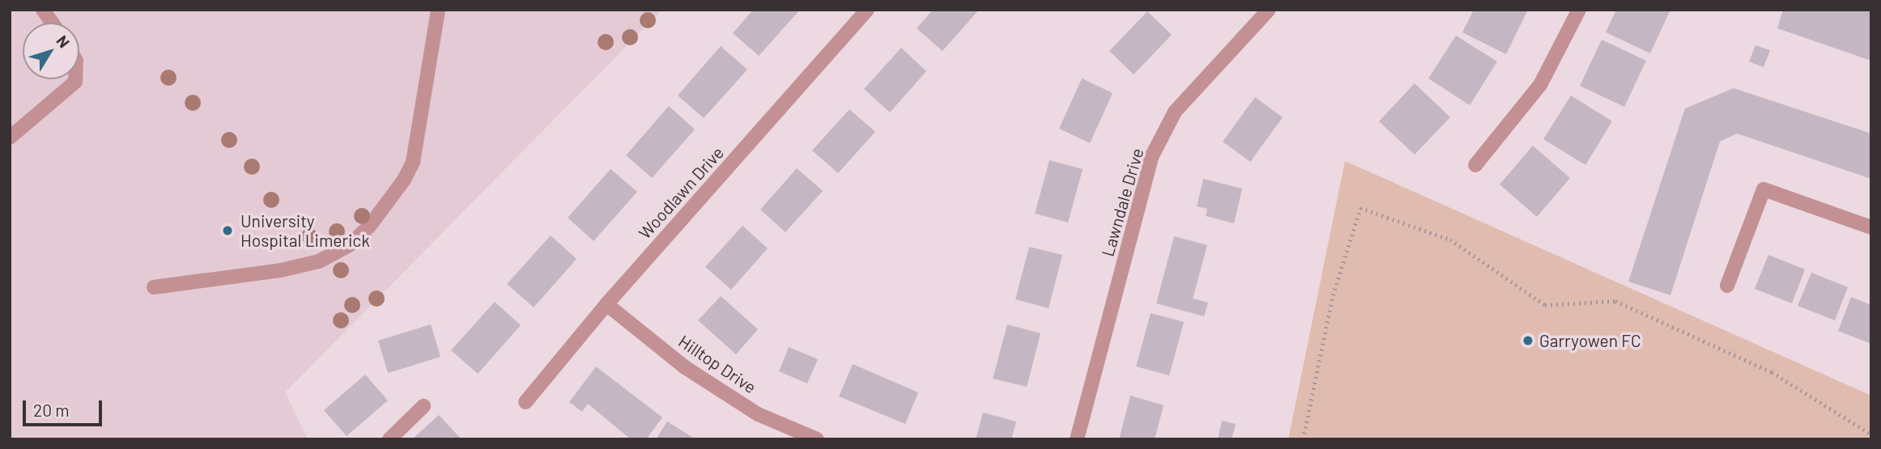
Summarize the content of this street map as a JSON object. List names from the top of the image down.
{
  "streets": {
    "street": ["Woodlawn Drive", "Lawndale Drive", "Hilltop Drive"]
  },
  "crossings": [
    ["Woodlawn Drive", "Hilltop Drive"]
  ],
  "places": ["University Hospital Limerick", "Garryowen FC"],
  "scale_bar": "20 m",
  "north": "top right"
}
